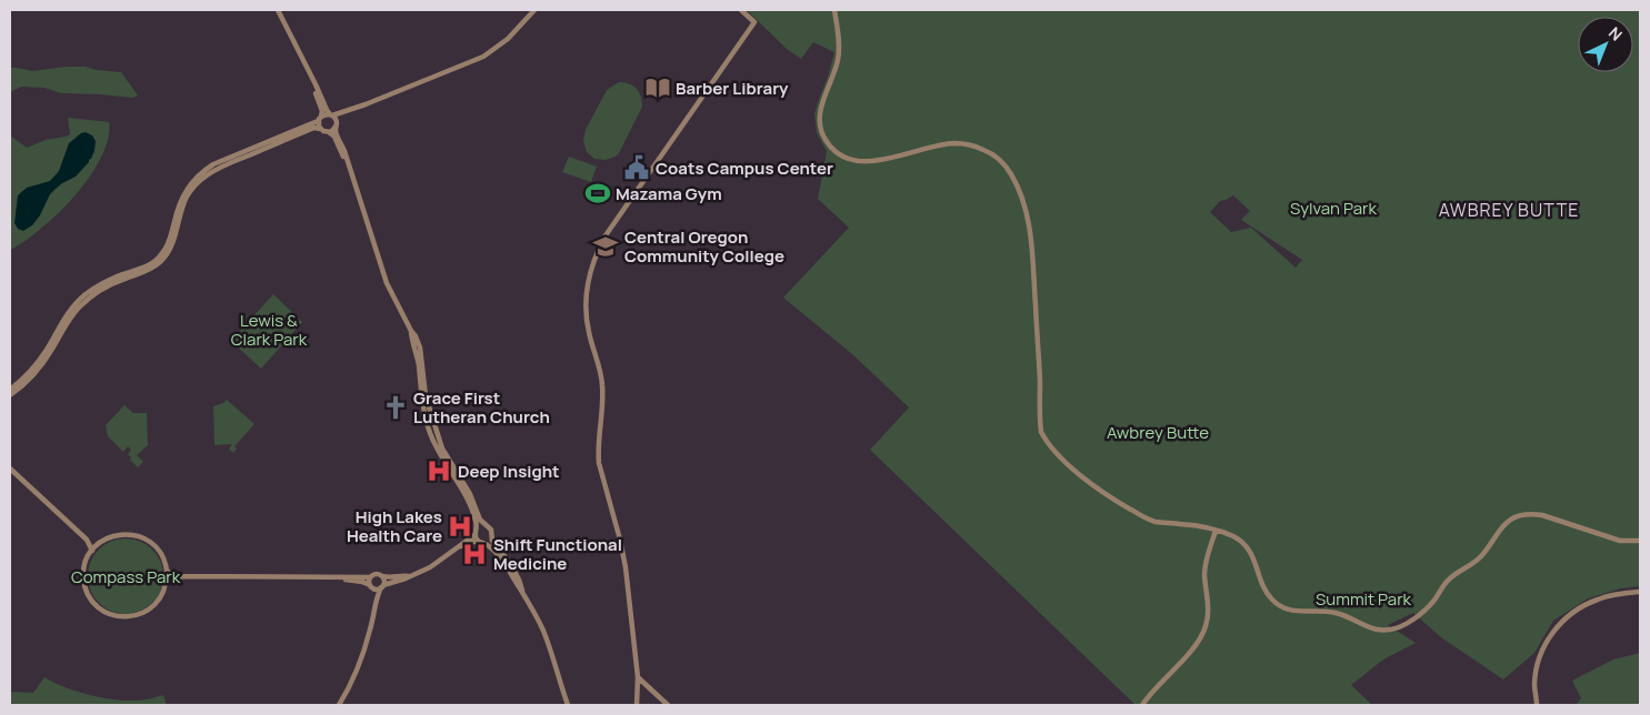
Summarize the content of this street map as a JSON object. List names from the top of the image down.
{
  "districts": ["AWBREY BUTTE"],
  "parks": [
    "Sylvan Park",
    "Lewis & Clark Park",
    "Awbrey Butte",
    "Compass Park",
    "Summit Park"
  ],
  "places": {
    "library": ["Barber Library"],
    "public building": ["Coats Campus Center"],
    "sports": ["Mazama Gym"],
    "school or university": ["Central Oregon Community College"],
    "church": ["Grace First Lutheran Church"],
    "hospital": ["Deep Insight", "High Lakes Health Care", "Shift Functional Medicine"]
  },
  "north": "top right"
}
